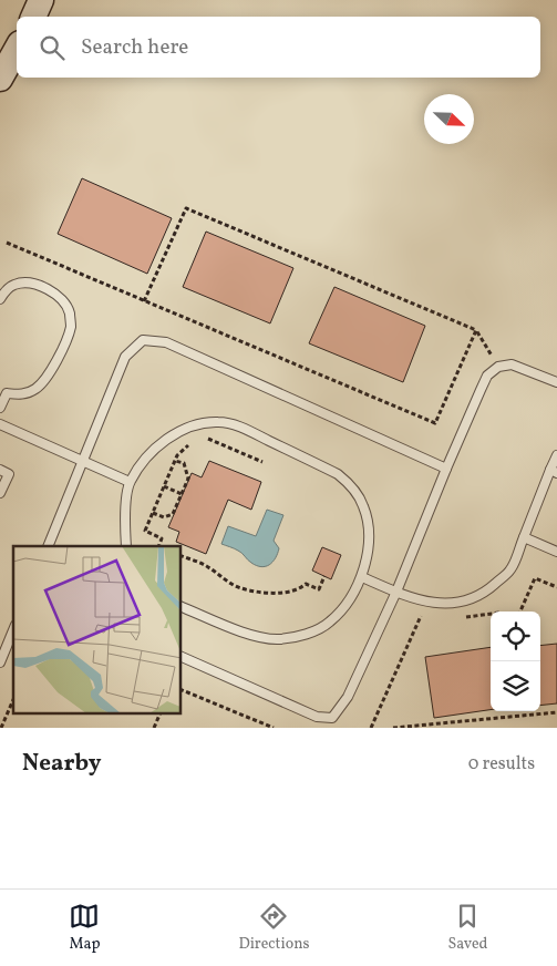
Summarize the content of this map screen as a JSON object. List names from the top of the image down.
{
  "north": "bottom right",
  "page": {
    "search": "Search here",
    "heading": ["Nearby", "0 results"],
    "nav": ["Map", "Directions", "Saved"]
  }
}
